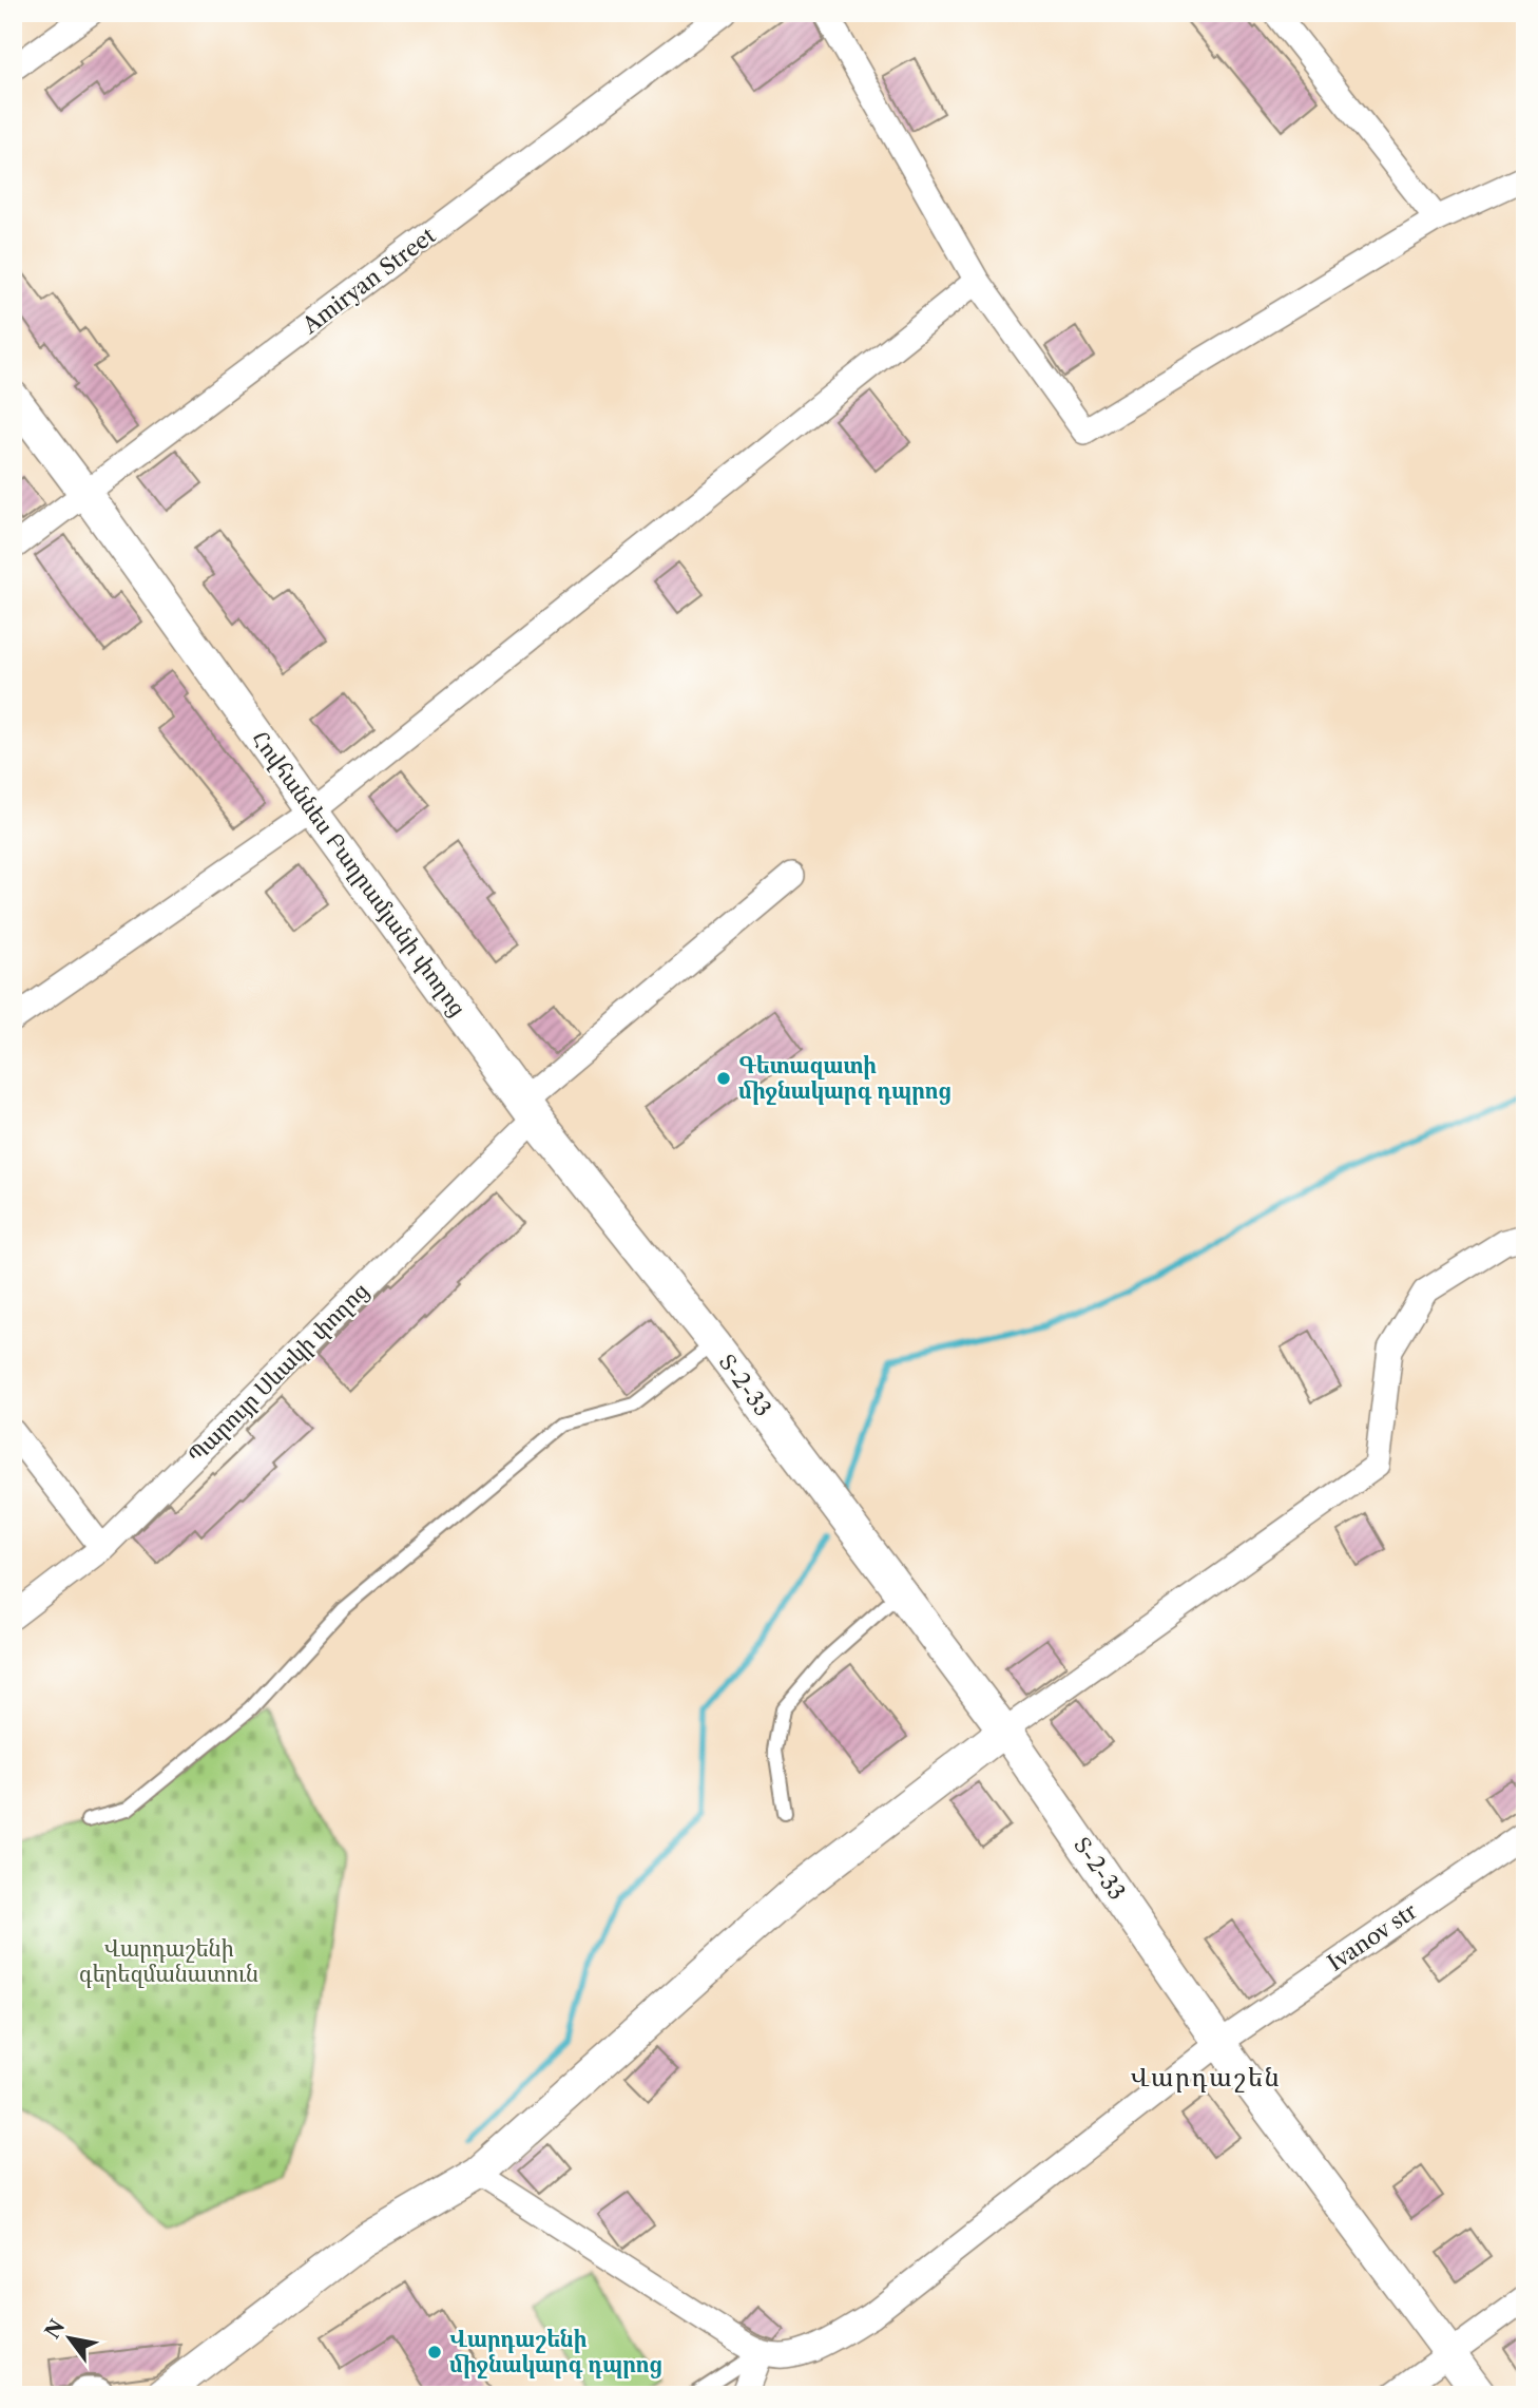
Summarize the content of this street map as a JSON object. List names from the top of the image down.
{
  "streets": {
    "street": [
      "Amiryan Street",
      "Հովհաննես Բաղրամյանի փողոց",
      "Պարույր Սևակի փողոց",
      "Տ-2-33",
      "Ivanov str"
    ]
  },
  "crossings": [
    ["Amiryan Street", "Հովհաննես Բաղրամյանի փողոց"],
    ["Հովհաննես Բաղրամյանի փողոց", "Պարույր Սևակի փողոց"],
    ["Հովհաննես Բաղրամյանի փողոց", "Տ-2-33"],
    ["Տ-2-33", "Ivanov str"]
  ],
  "districts": ["Վարդաշեն"],
  "parks": ["Վարդաշենի գերեզմանատուն"],
  "places": ["Գետազատի միջնակարգ դպրոց", "Վարդաշենի միջնակարգ դպրոց"],
  "north": "top left"
}
